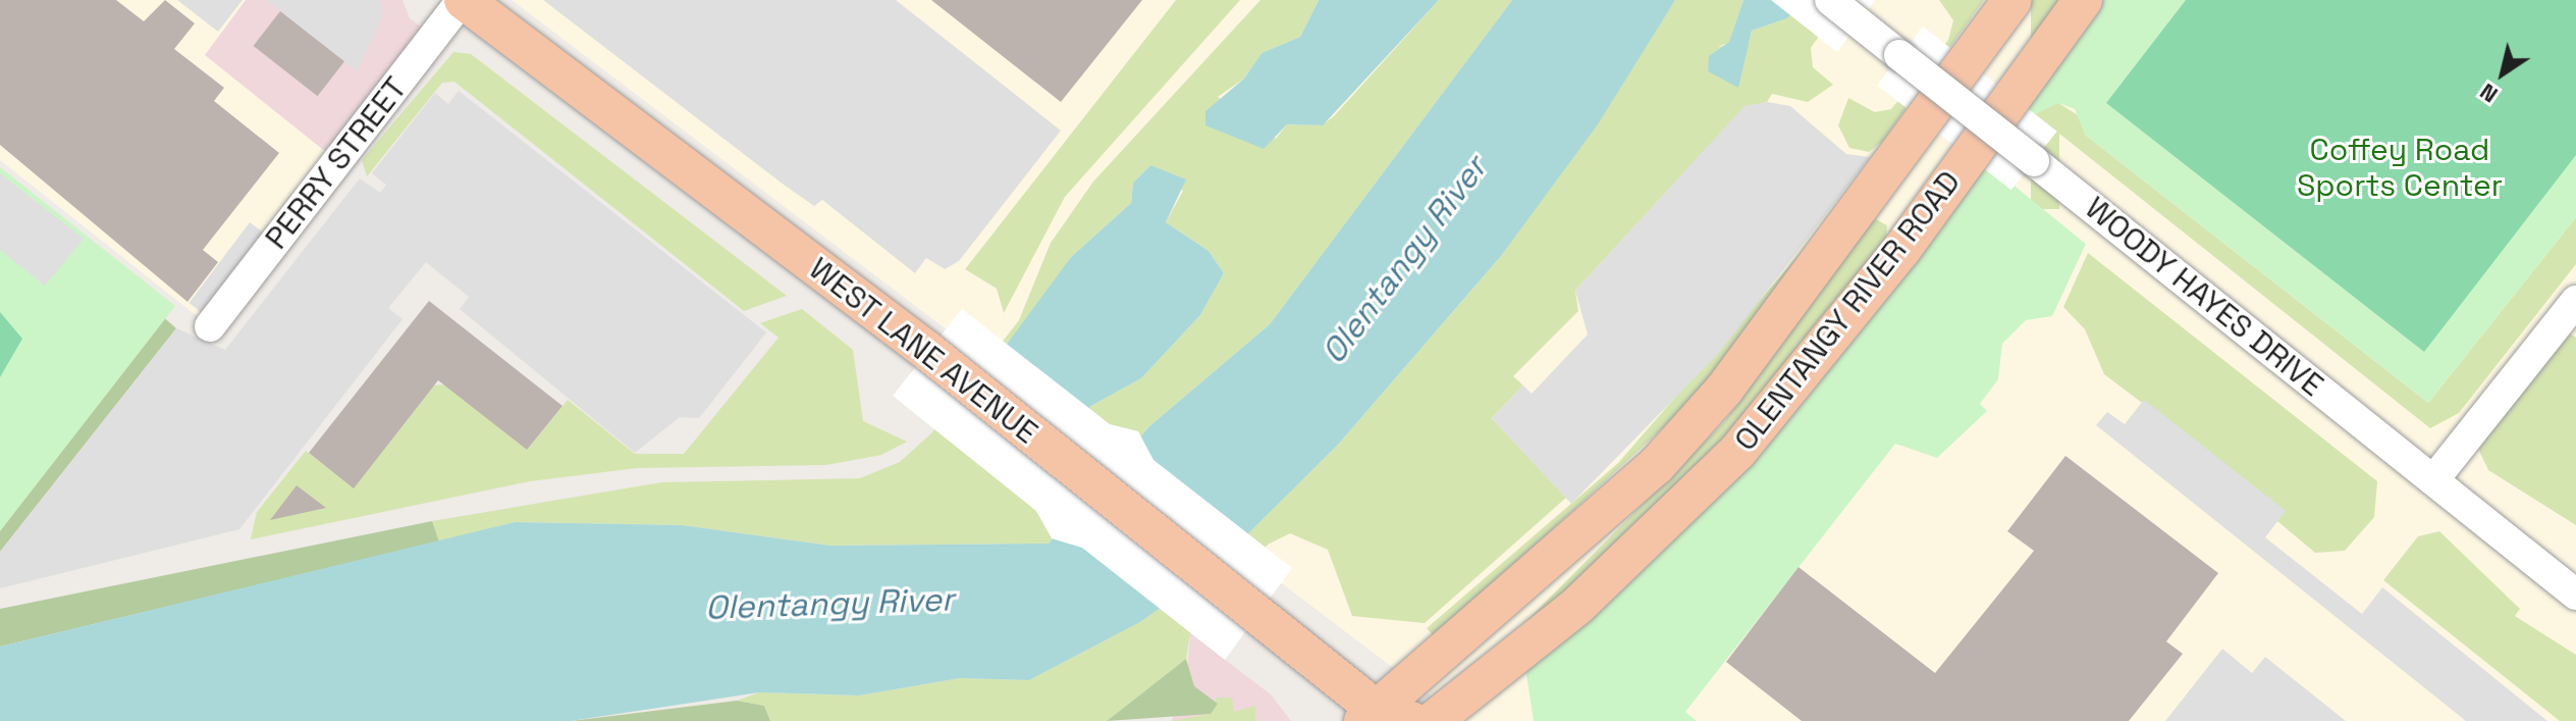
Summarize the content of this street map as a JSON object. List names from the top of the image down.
{
  "streets": {
    "main road": ["OLENTANGY RIVER ROAD", "WEST LANE AVENUE"],
    "street": ["PERRY STREET", "WOODY HAYES DRIVE"]
  },
  "crossings": [
    ["PERRY STREET", "WEST LANE AVENUE"],
    ["OLENTANGY RIVER ROAD", "WEST LANE AVENUE"]
  ],
  "water": ["Olentangy River"],
  "parks": ["Coffey Road Sports Center"],
  "north": "bottom left"
}
